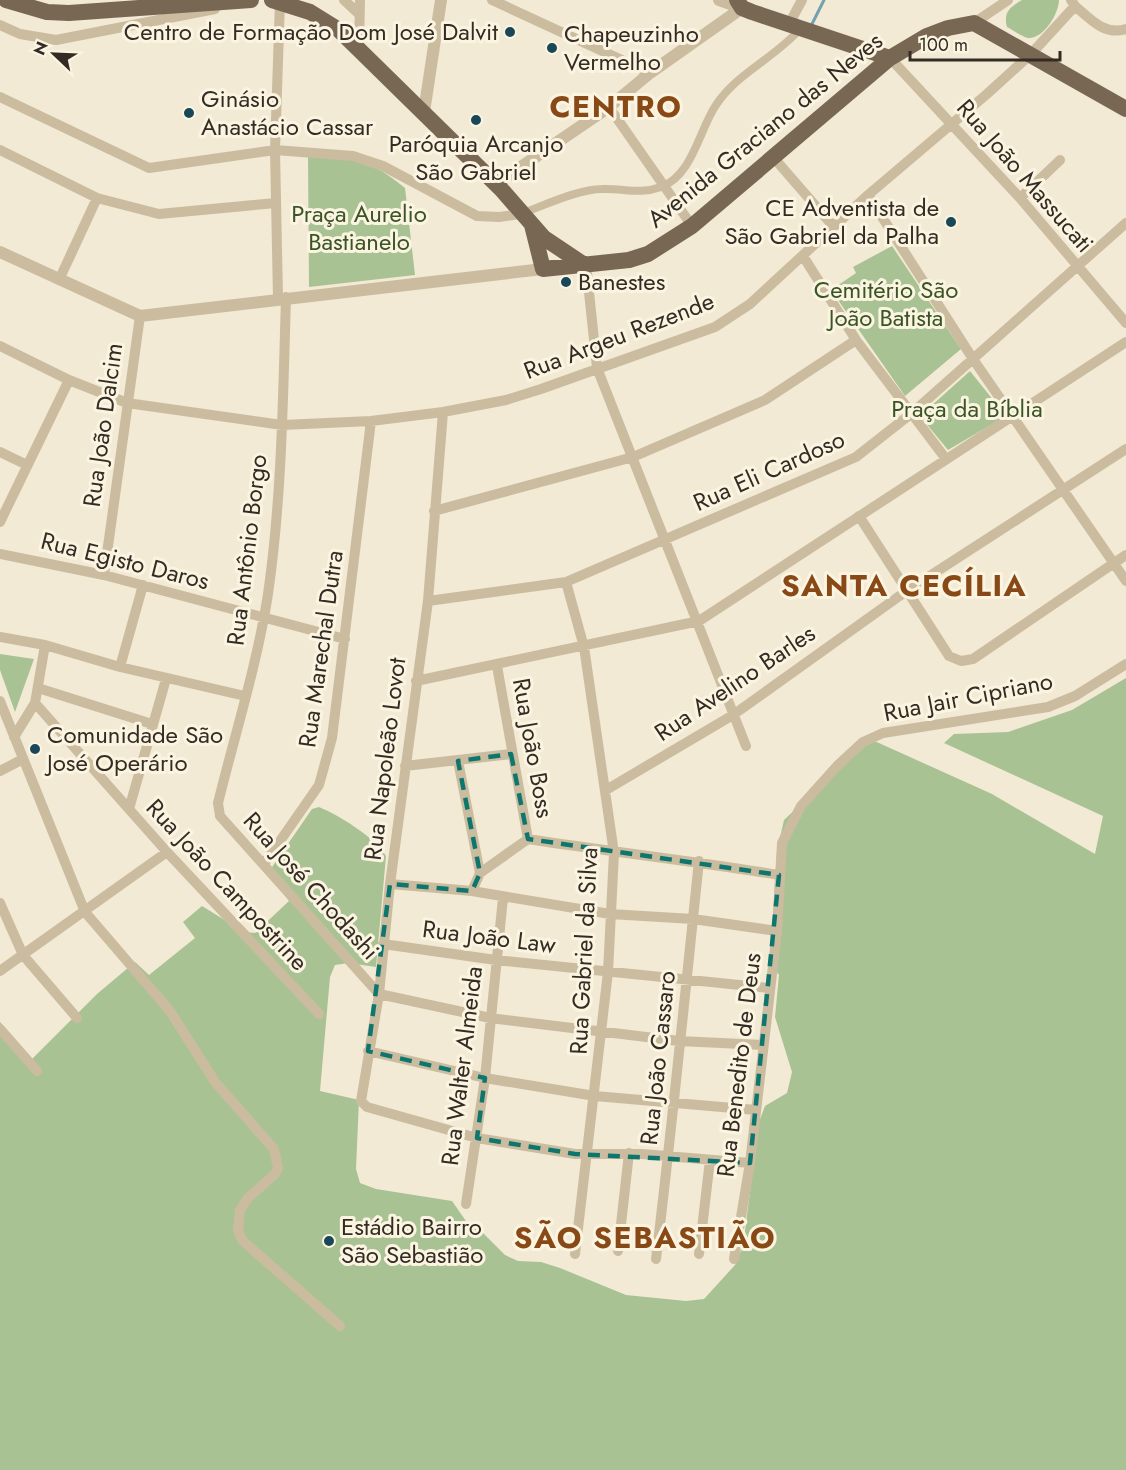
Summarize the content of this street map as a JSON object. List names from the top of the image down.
{
  "streets": {
    "main road": ["Avenida Graciano das Neves"],
    "street": [
      "Rua João Massucati",
      "Rua Argeu Rezende",
      "Rua João Dalcim",
      "Rua Eli Cardoso",
      "Rua Antônio Borgo",
      "Rua Egisto Daros",
      "Rua Marechal Dutra",
      "Rua Avelino Barles",
      "Rua Jair Cipriano",
      "Rua João Boss",
      "Rua Napoleão Lovot",
      "Rua João Campostrine",
      "Rua José Chodashi",
      "Rua João Law",
      "Rua Gabriel da Silva",
      "Rua João Cassaro",
      "Rua Benedito de Deus",
      "Rua Walter Almeida"
    ]
  },
  "crossings": [
    ["Avenida Graciano das Neves", "Rua João Massucati"],
    ["Rua João Massucati", "Rua Argeu Rezende"],
    ["Rua João Massucati", "Rua Eli Cardoso"],
    ["Rua Argeu Rezende", "Rua João Dalcim"],
    ["Rua Argeu Rezende", "Rua Antônio Borgo"],
    ["Rua Argeu Rezende", "Rua Marechal Dutra"],
    ["Rua Argeu Rezende", "Rua Napoleão Lovot"],
    ["Rua João Dalcim", "Rua Egisto Daros"],
    ["Rua Eli Cardoso", "Rua Napoleão Lovot"],
    ["Rua Eli Cardoso", "Rua Gabriel da Silva"],
    ["Rua Antônio Borgo", "Rua Egisto Daros"],
    ["Rua Antônio Borgo", "Rua José Chodashi"],
    ["Rua Egisto Daros", "Rua Marechal Dutra"],
    ["Rua Marechal Dutra", "Rua José Chodashi"],
    ["Rua Avelino Barles", "Rua Gabriel da Silva"],
    ["Rua Jair Cipriano", "Rua Benedito de Deus"],
    ["Rua Napoleão Lovot", "Rua José Chodashi"],
    ["Rua Napoleão Lovot", "Rua João Law"],
    ["Rua Napoleão Lovot", "Rua Walter Almeida"],
    ["Rua João Law", "Rua Gabriel da Silva"],
    ["Rua João Law", "Rua João Cassaro"],
    ["Rua João Law", "Rua Benedito de Deus"],
    ["Rua João Law", "Rua Walter Almeida"]
  ],
  "districts": ["CENTRO", "SANTA CECÍLIA", "SÃO SEBASTIÃO"],
  "parks": ["Praça Aurelio Bastianelo", "Cemitério São João Batista", "Praça da Bíblia"],
  "places": [
    "Centro de Formação Dom José Dalvit",
    "Chapeuzinho Vermelho",
    "Ginásio Anastácio Cassar",
    "Paróquia Arcanjo São Gabriel",
    "CE Adventista de São Gabriel da Palha",
    "Banestes",
    "Comunidade São José Operário",
    "Estádio Bairro São Sebastião"
  ],
  "scale_bar": "100 m",
  "north": "top left"
}
